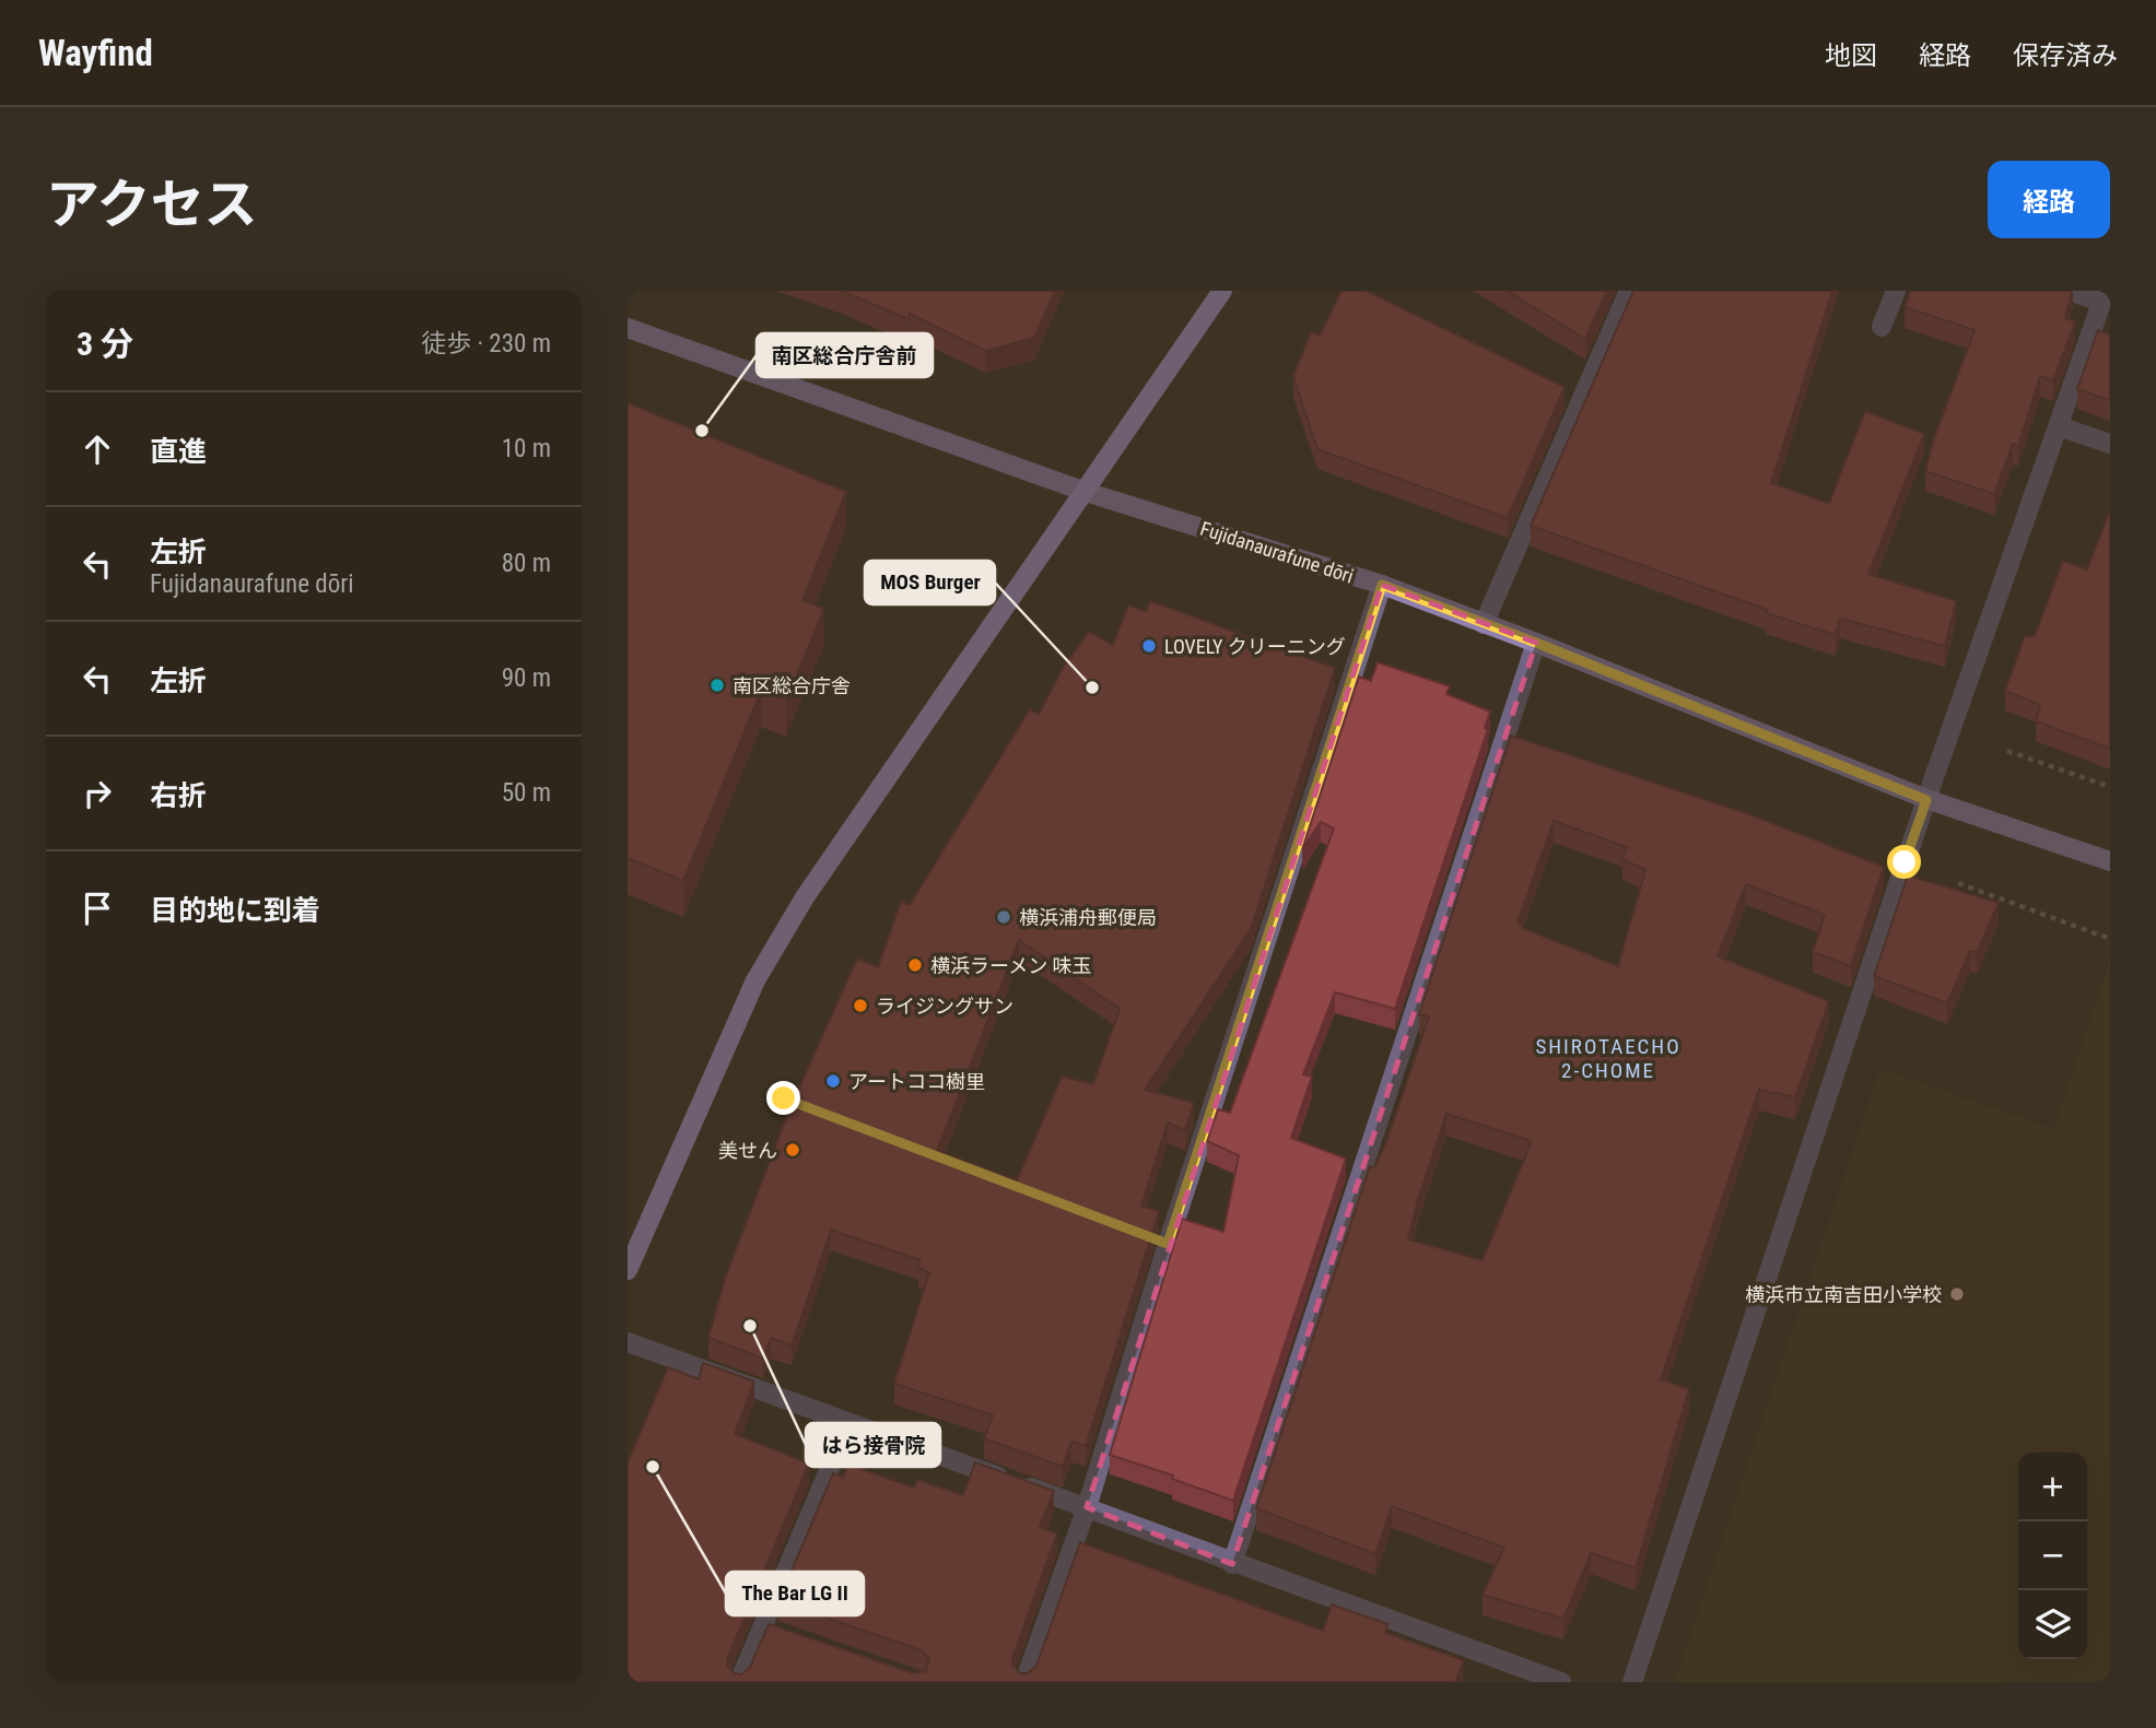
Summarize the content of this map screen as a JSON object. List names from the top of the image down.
{
  "streets": {
    "street": ["Fujidanaurafune dōri"]
  },
  "districts": ["SHIROTAECHO 2-CHOME"],
  "places": [
    "南区総合庁舎前",
    "LOVELY クリーニング",
    "南区総合庁舎",
    "MOS Burger",
    "横浜浦舟郵便局",
    "横浜ラーメン 味玉",
    "ライジングサン",
    "アートココ樹里",
    "美せん",
    "横浜市立南吉田小学校",
    "はら接骨院",
    "The Bar LG II"
  ],
  "page": {
    "header": "Wayfind",
    "nav": ["地図", "経路", "保存済み"],
    "title": "アクセス",
    "buttons": "経路",
    "heading": ["3 分", "徒歩 · 230 m"],
    "list": [
      ["直進", "10 m"],
      ["左折", "Fujidanaurafune dōri", "80 m"],
      ["左折", "90 m"],
      ["右折", "50 m"],
      "目的地に到着"
    ],
    "map_buttons": ["+", "−"]
  }
}
